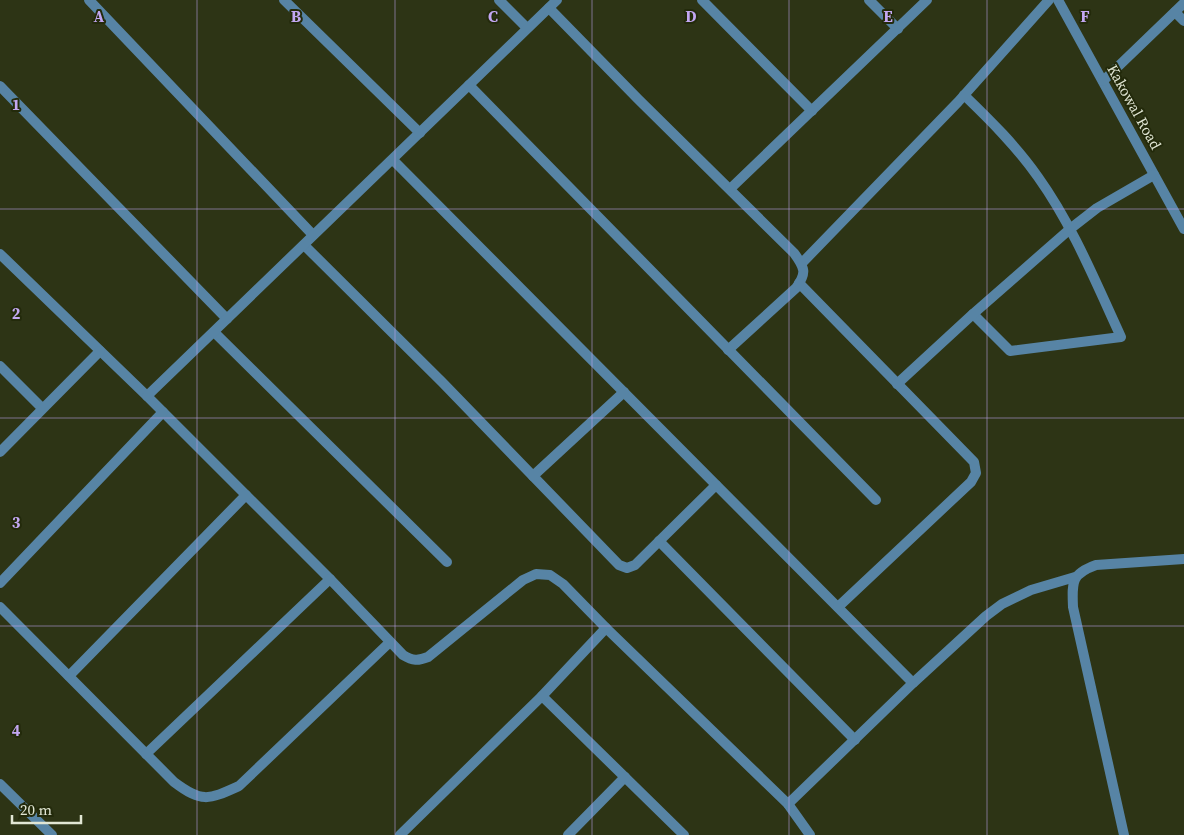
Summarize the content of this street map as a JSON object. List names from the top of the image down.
{
  "streets": {
    "street": ["Kakowal Road"]
  },
  "scale_bar": "20 m",
  "grid": {
    "columns": [
      "A",
      "B",
      "C",
      "D",
      "E",
      "F"
    ],
    "rows": [
      "1",
      "2",
      "3",
      "4"
    ]
  }
}
